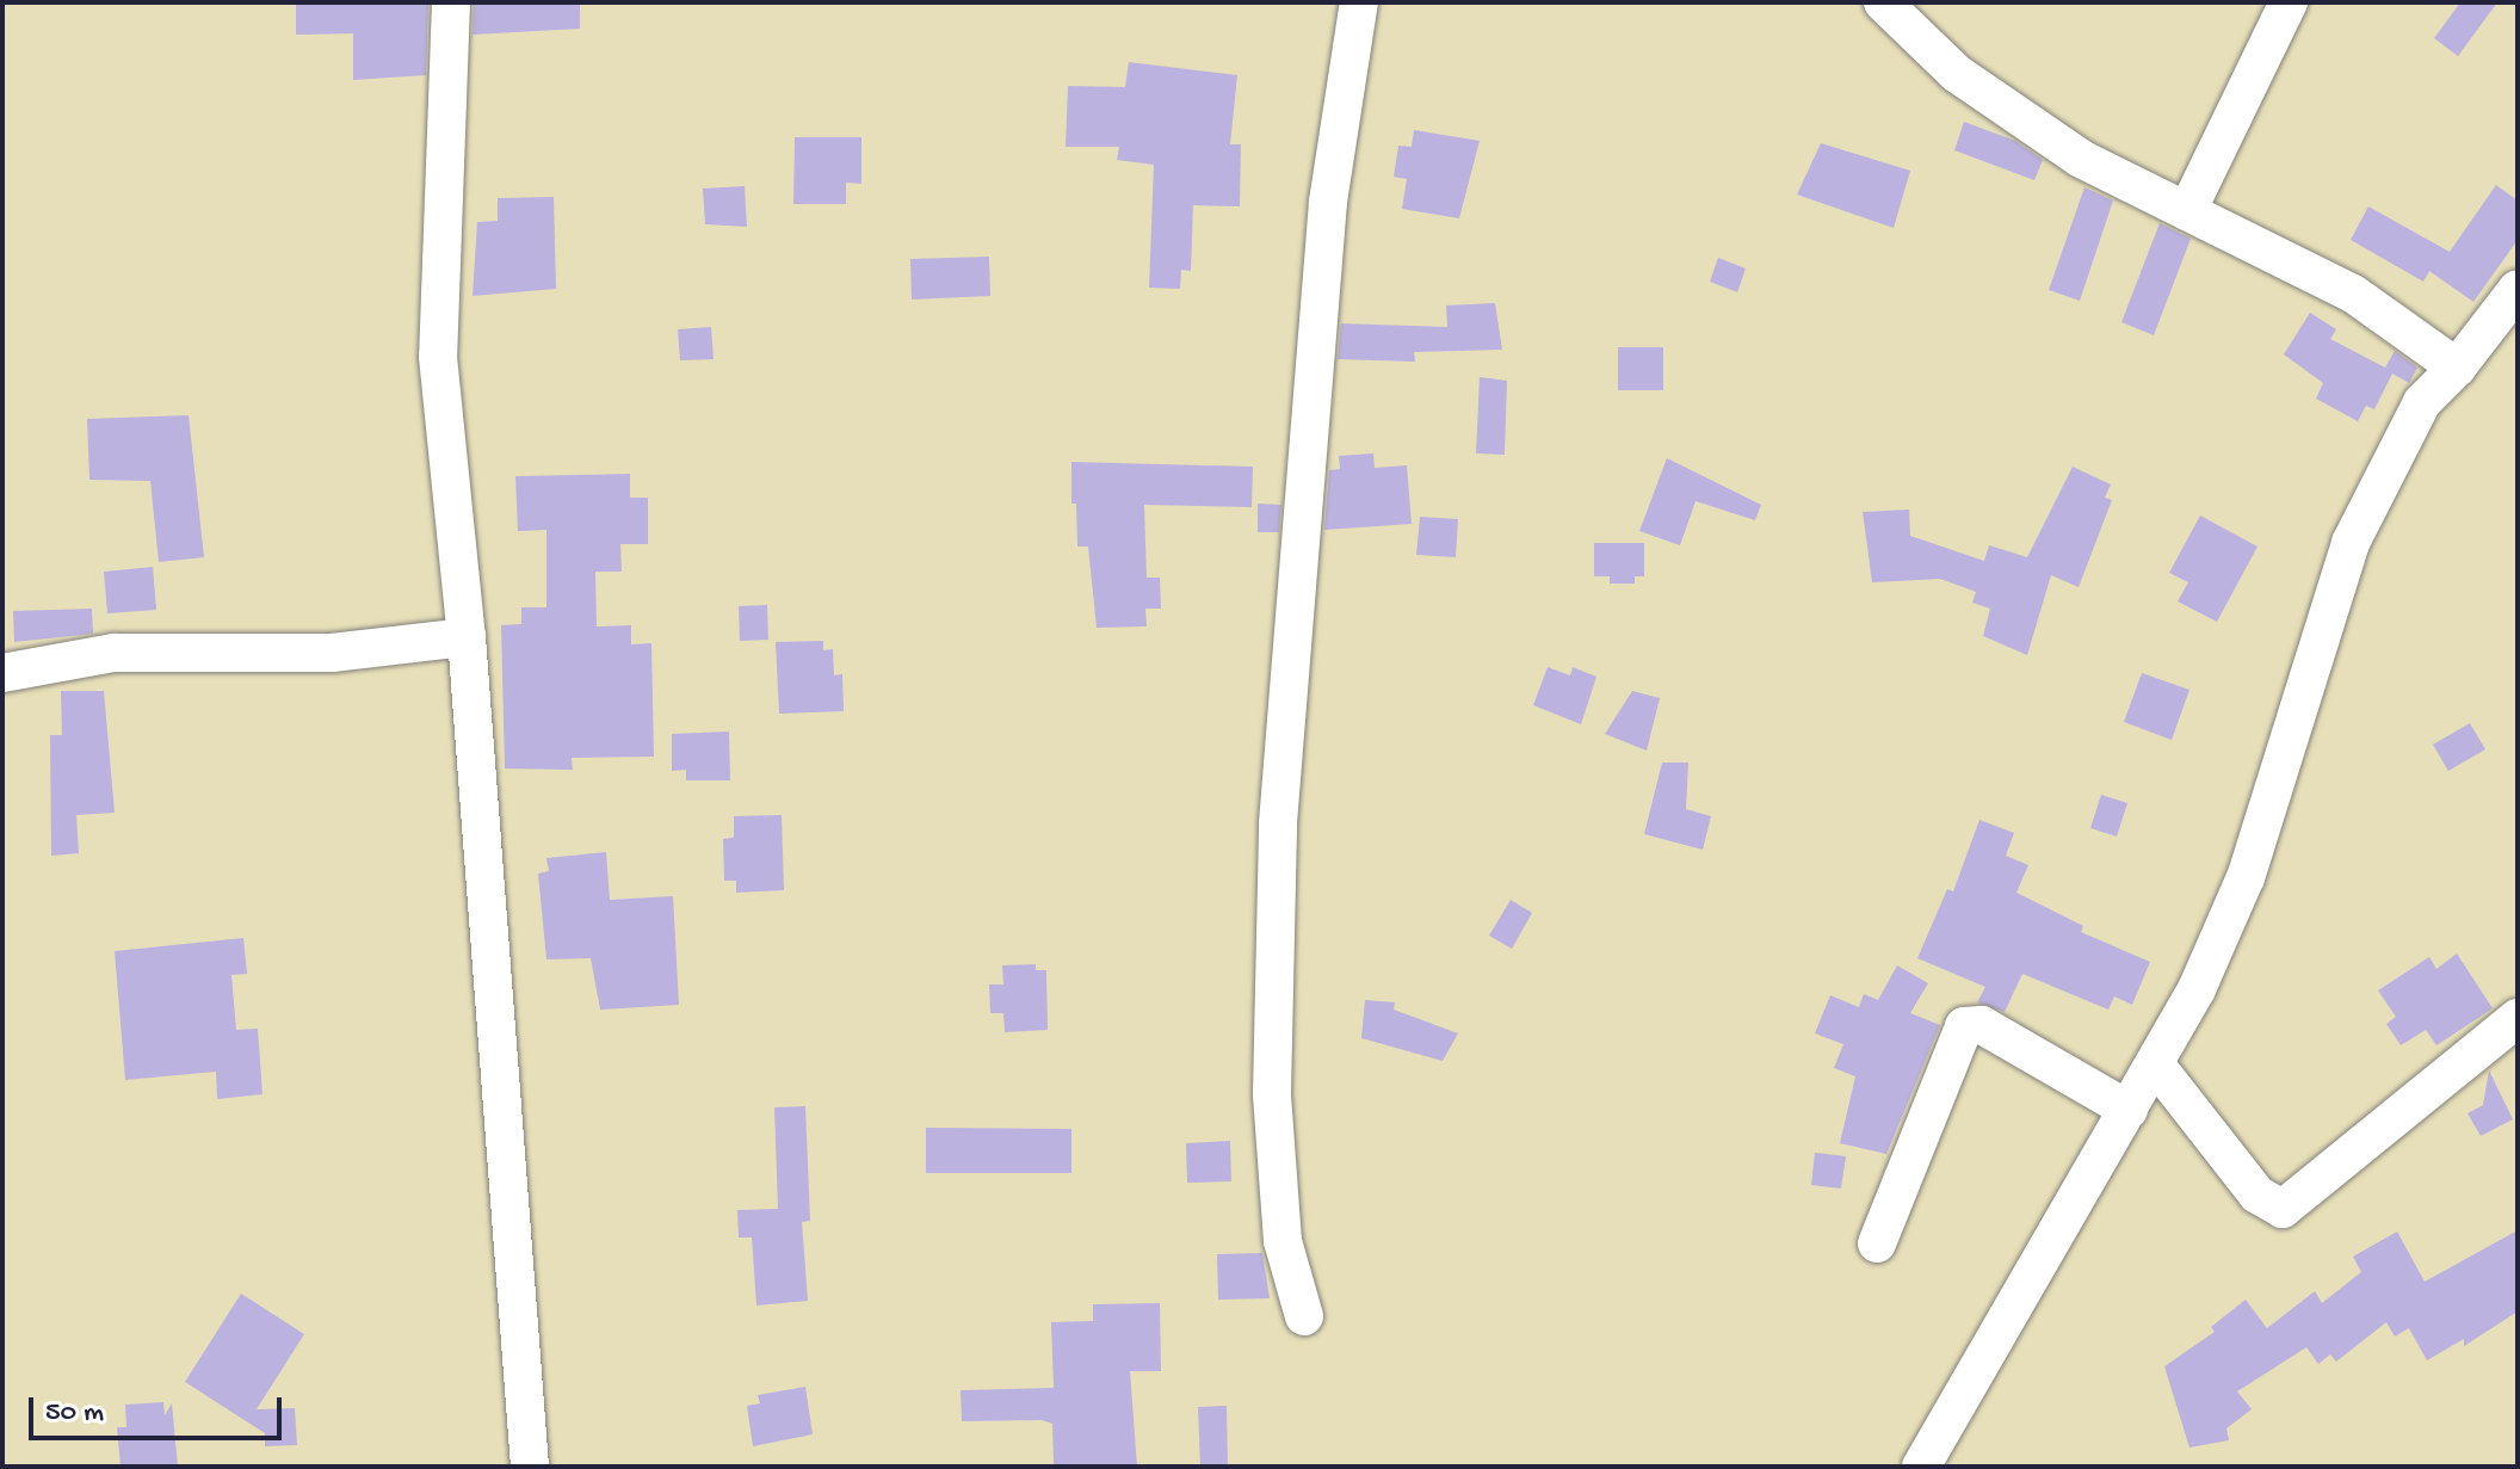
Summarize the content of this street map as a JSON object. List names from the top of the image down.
{
  "scale_bar": "50 m"
}
